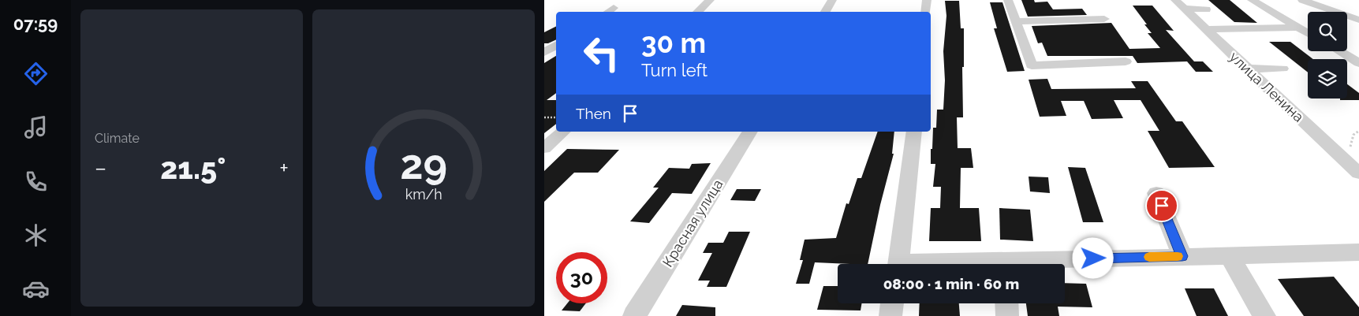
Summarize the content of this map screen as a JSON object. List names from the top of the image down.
{
  "streets": {
    "street": ["улица Ленина", "Красная улица"]
  },
  "page": {
    "tabs": "07:59",
    "tile": "Climate",
    "turn": ["30 m", "Turn left"],
    "then": "Then",
    "heat": ["−", "21.5°", "+"],
    "limit": "30",
    "trip": "08:00 · 1 min · 60 m",
    "gauge": ["29", "km/h"]
  }
}
